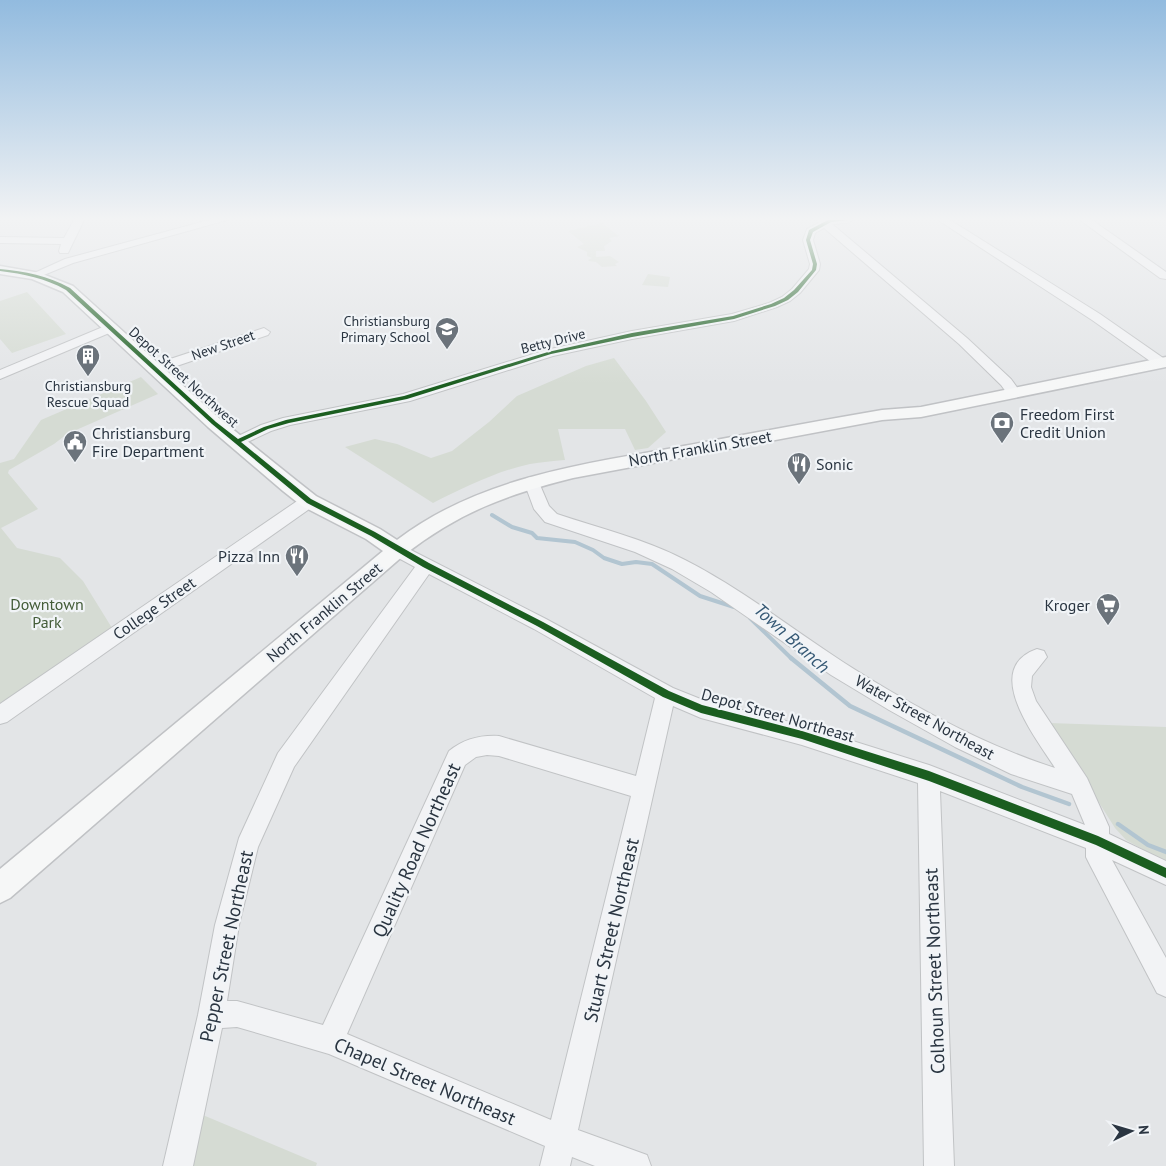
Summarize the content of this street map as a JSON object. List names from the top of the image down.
{
  "streets": {
    "main road": ["Depot Street Northwest", "North Franklin Street"],
    "street": [
      "Betty Drive",
      "New Street",
      "College Street",
      "Depot Street Northeast",
      "Water Street Northeast",
      "Quality Road Northeast",
      "Stuart Street Northeast",
      "Pepper Street Northeast",
      "Colhoun Street Northeast",
      "Chapel Street Northeast"
    ]
  },
  "crossings": [
    ["Betty Drive", "Depot Street Northwest"],
    ["New Street", "Depot Street Northwest"],
    ["Depot Street Northwest", "North Franklin Street"],
    ["Depot Street Northwest", "College Street"],
    ["Depot Street Northwest", "Depot Street Northeast"],
    ["North Franklin Street", "Depot Street Northeast"],
    ["North Franklin Street", "Water Street Northeast"],
    ["Depot Street Northeast", "Stuart Street Northeast"],
    ["Depot Street Northeast", "Pepper Street Northeast"],
    ["Depot Street Northeast", "Colhoun Street Northeast"],
    ["Quality Road Northeast", "Stuart Street Northeast"],
    ["Quality Road Northeast", "Chapel Street Northeast"],
    ["Stuart Street Northeast", "Chapel Street Northeast"],
    ["Pepper Street Northeast", "Chapel Street Northeast"]
  ],
  "water": ["Town Branch"],
  "parks": ["Downtown Park"],
  "places": {
    "school or university": ["Christiansburg Primary School"],
    "building": ["Christiansburg Rescue Squad"],
    "bank": ["Freedom First Credit Union"],
    "public building": ["Christiansburg Fire Department"],
    "restaurant": ["Sonic", "Pizza Inn"],
    "supermarket": ["Kroger"]
  },
  "north": "right"
}
